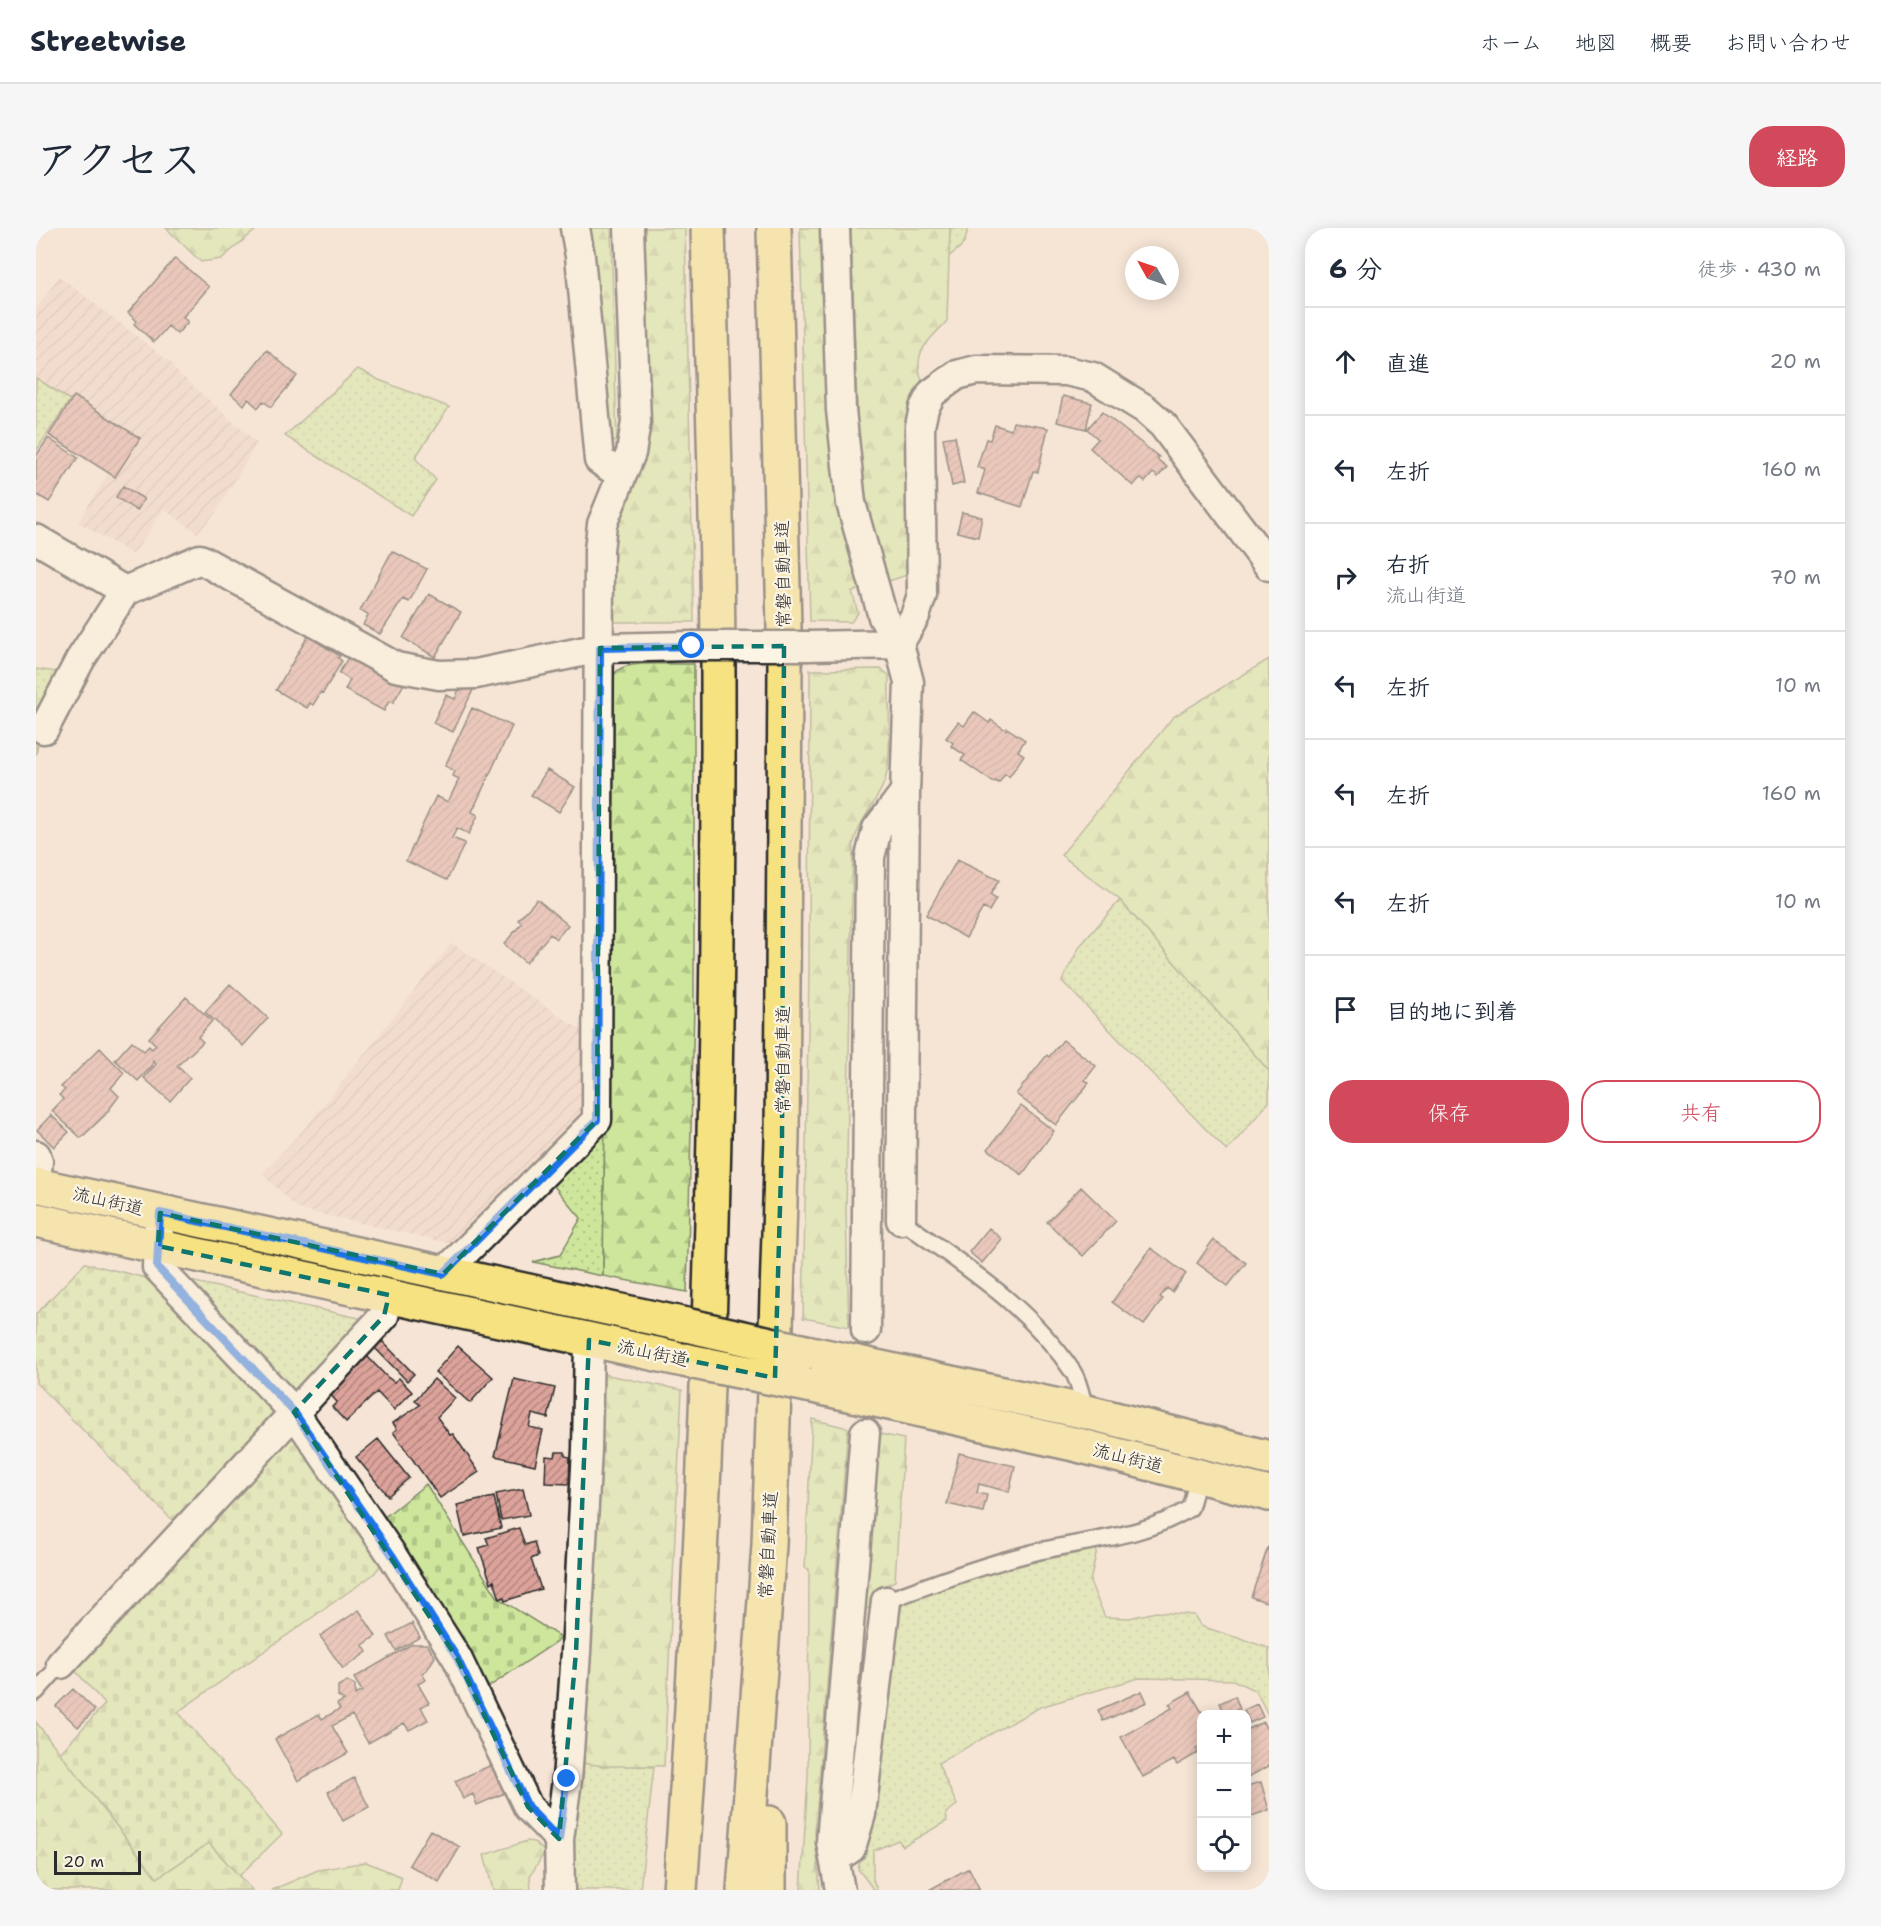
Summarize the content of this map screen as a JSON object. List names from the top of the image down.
{
  "streets": {
    "main road": ["常磐自動車道", "流山街道"]
  },
  "scale_bar": "20 m",
  "north": "top left",
  "page": {
    "header": "Streetwise",
    "nav": [
      "ホーム",
      "地図",
      "概要",
      "お問い合わせ"
    ],
    "title": "アクセス",
    "buttons": [
      "経路",
      ["保存", "共有"]
    ],
    "heading": ["6 分", "徒歩 · 430 m"],
    "list": [
      ["直進", "20 m"],
      ["左折", "160 m"],
      ["右折", "流山街道", "70 m"],
      ["左折", "10 m"],
      ["左折", "160 m"],
      ["左折", "10 m"],
      "目的地に到着"
    ],
    "map_buttons": ["+", "−"],
    "scale": "20 m"
  }
}
